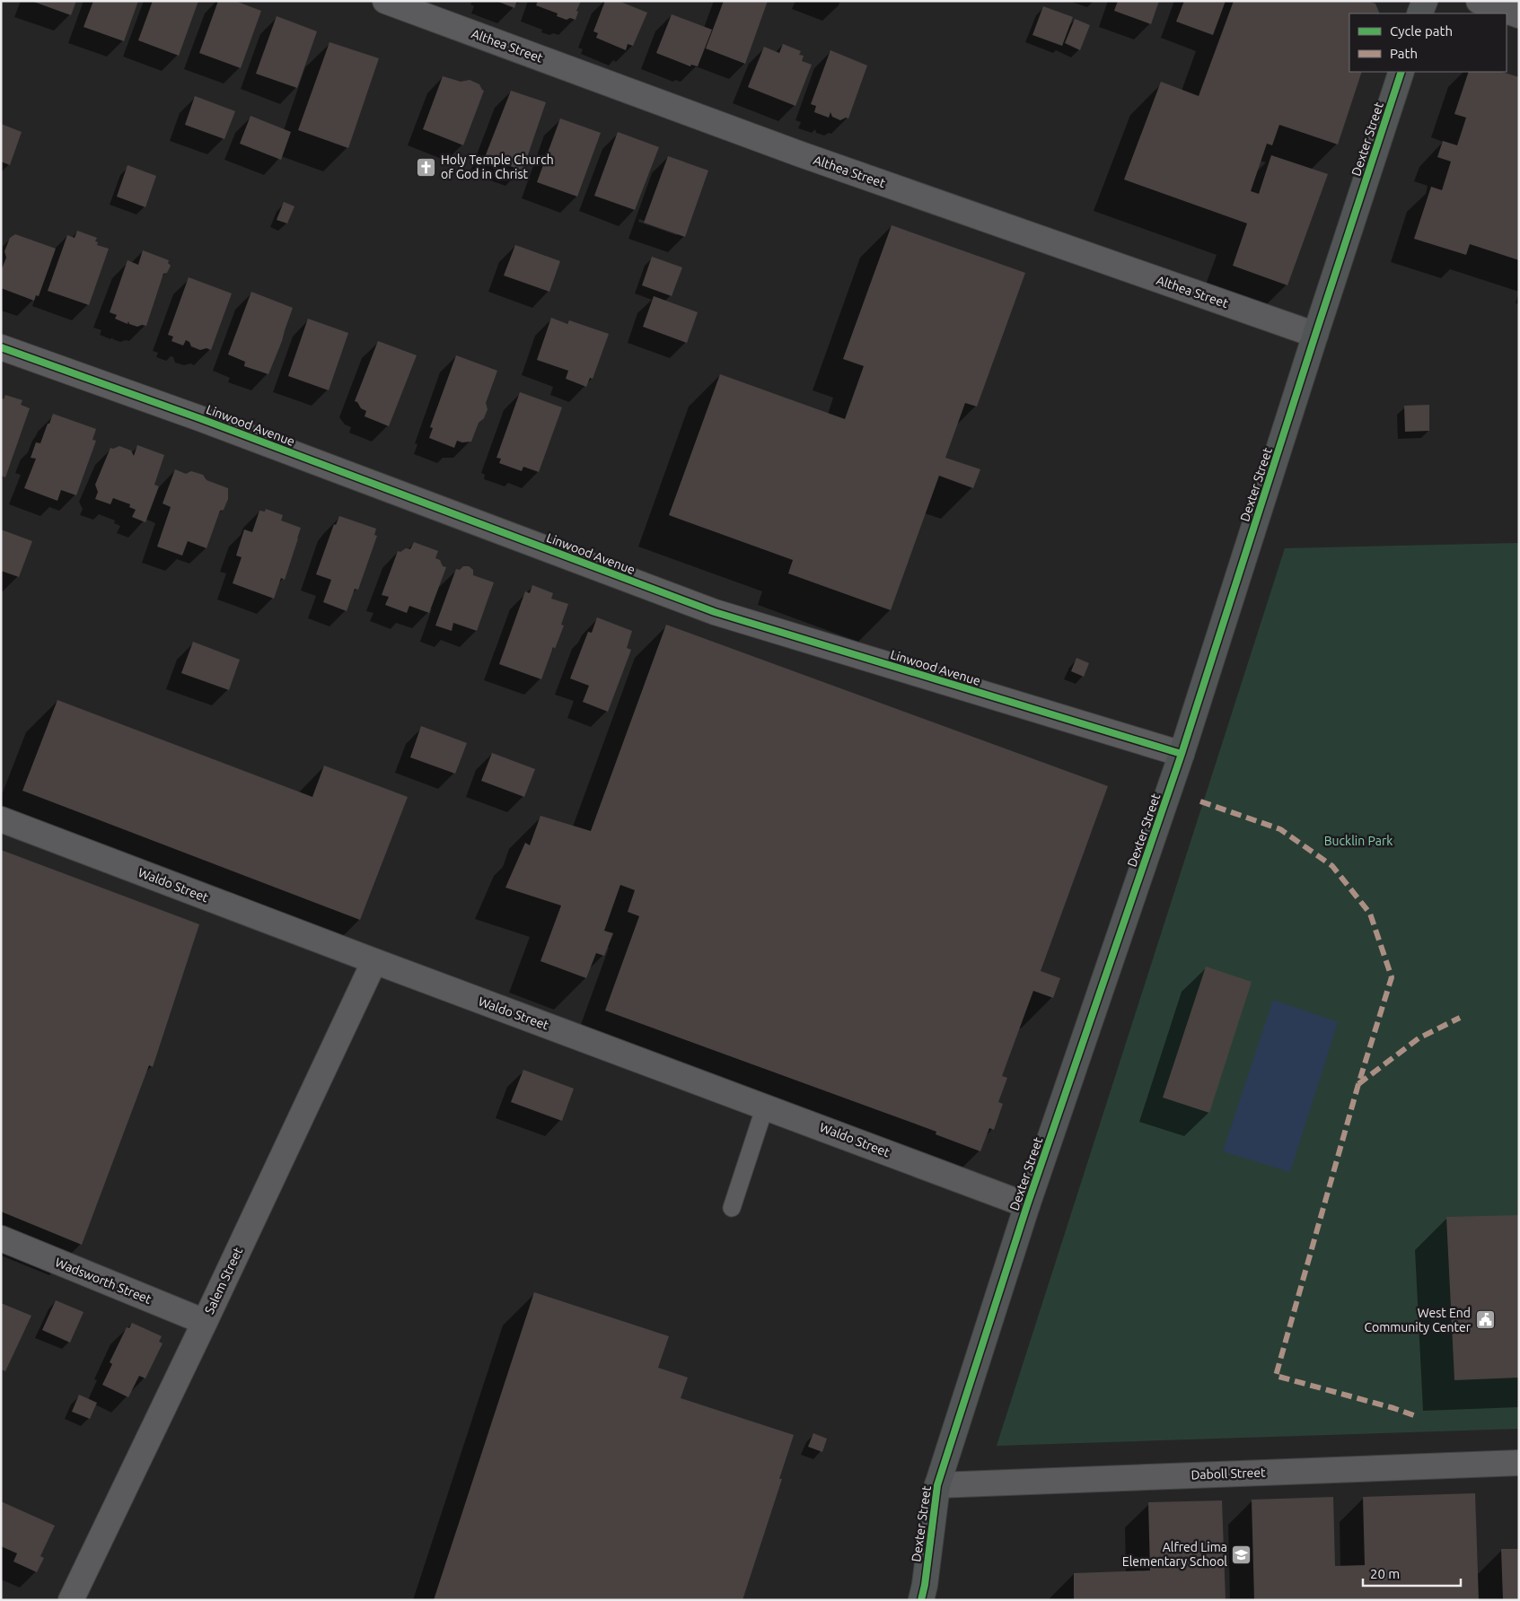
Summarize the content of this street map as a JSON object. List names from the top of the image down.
{
  "streets": {
    "street": [
      "Althea Street",
      "Dexter Street",
      "Linwood Avenue",
      "Waldo Street",
      "Wadsworth Street",
      "Salem Street",
      "Daboll Street"
    ]
  },
  "crossings": [
    ["Althea Street", "Dexter Street"],
    ["Dexter Street", "Linwood Avenue"],
    ["Dexter Street", "Waldo Street"],
    ["Dexter Street", "Daboll Street"],
    ["Waldo Street", "Salem Street"],
    ["Wadsworth Street", "Salem Street"]
  ],
  "parks": ["Bucklin Park"],
  "places": {
    "church": ["Holy Temple Church of God in Christ"],
    "public building": ["West End Community Center"],
    "school or university": ["Alfred Lima Elementary School"]
  },
  "legend": ["Cycle path", "Path"],
  "scale_bar": "20 m"
}
